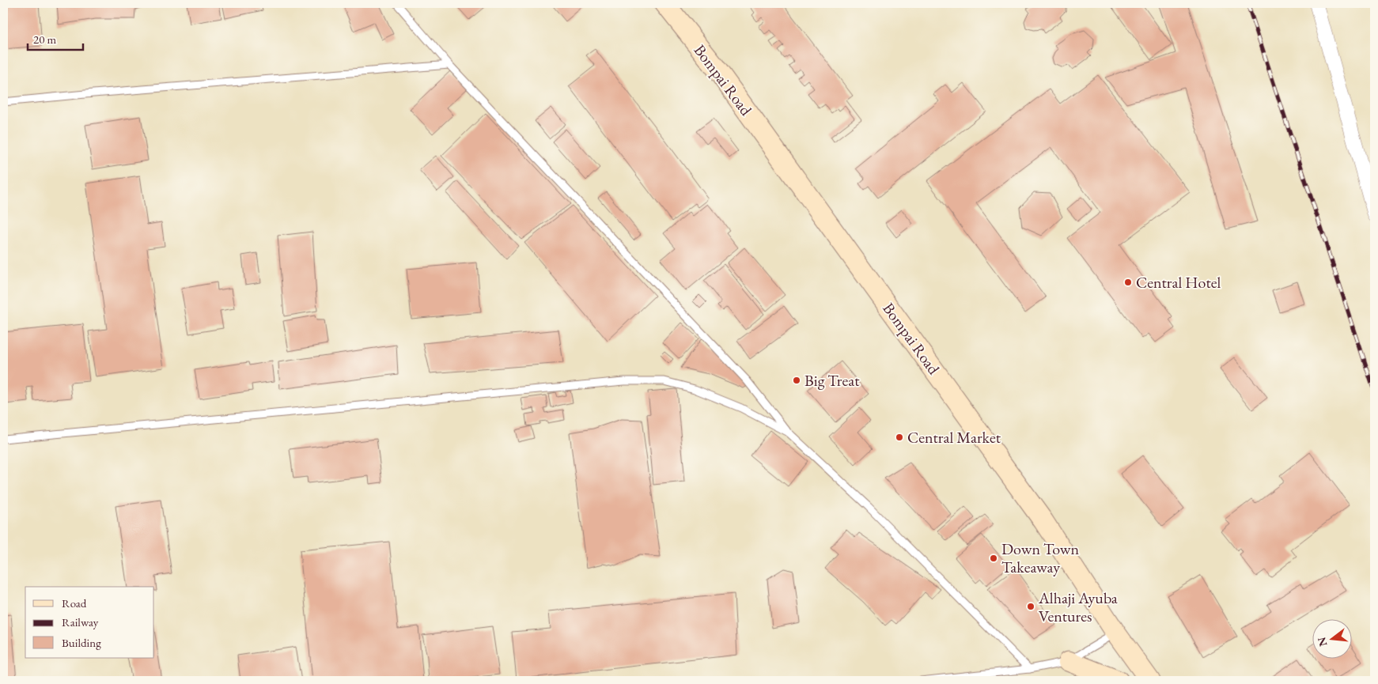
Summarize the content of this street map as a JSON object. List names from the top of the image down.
{
  "streets": {
    "main road": ["Bompai Road"]
  },
  "places": [
    "Central Hotel",
    "Big Treat",
    "Central Market",
    "Down Town Takeaway",
    "Alhaji Ayuba Ventures"
  ],
  "legend": ["Road", "Railway", "Building"],
  "scale_bar": "20 m",
  "north": "left"
}
